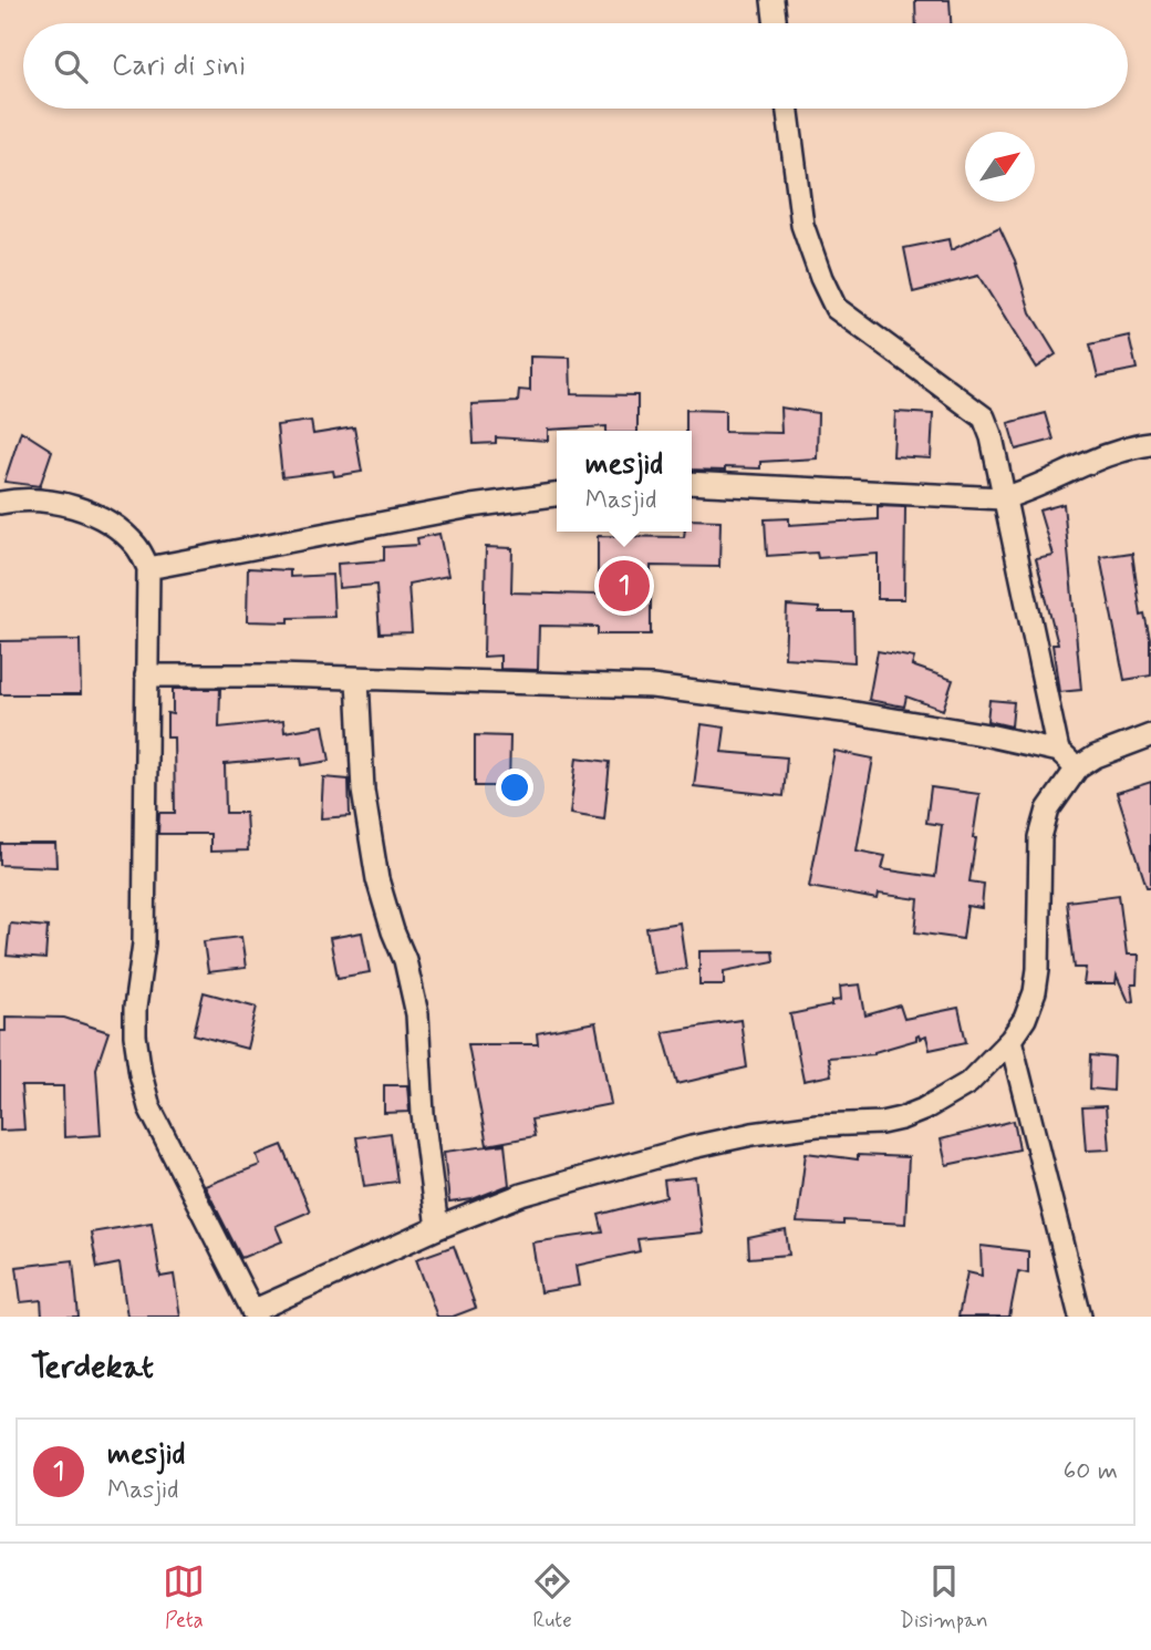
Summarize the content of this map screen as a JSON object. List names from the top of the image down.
{
  "north": "top right",
  "page": {
    "search": "Cari di sini",
    "popup": ["mesjid", "Masjid"],
    "pins": "1",
    "heading": "Terdekat",
    "list": [
      {
        "mark": "1",
        "name": "mesjid",
        "note": "Masjid",
        "value": "60 m"
      }
    ],
    "nav": ["Peta", "Rute", "Disimpan"]
  }
}
